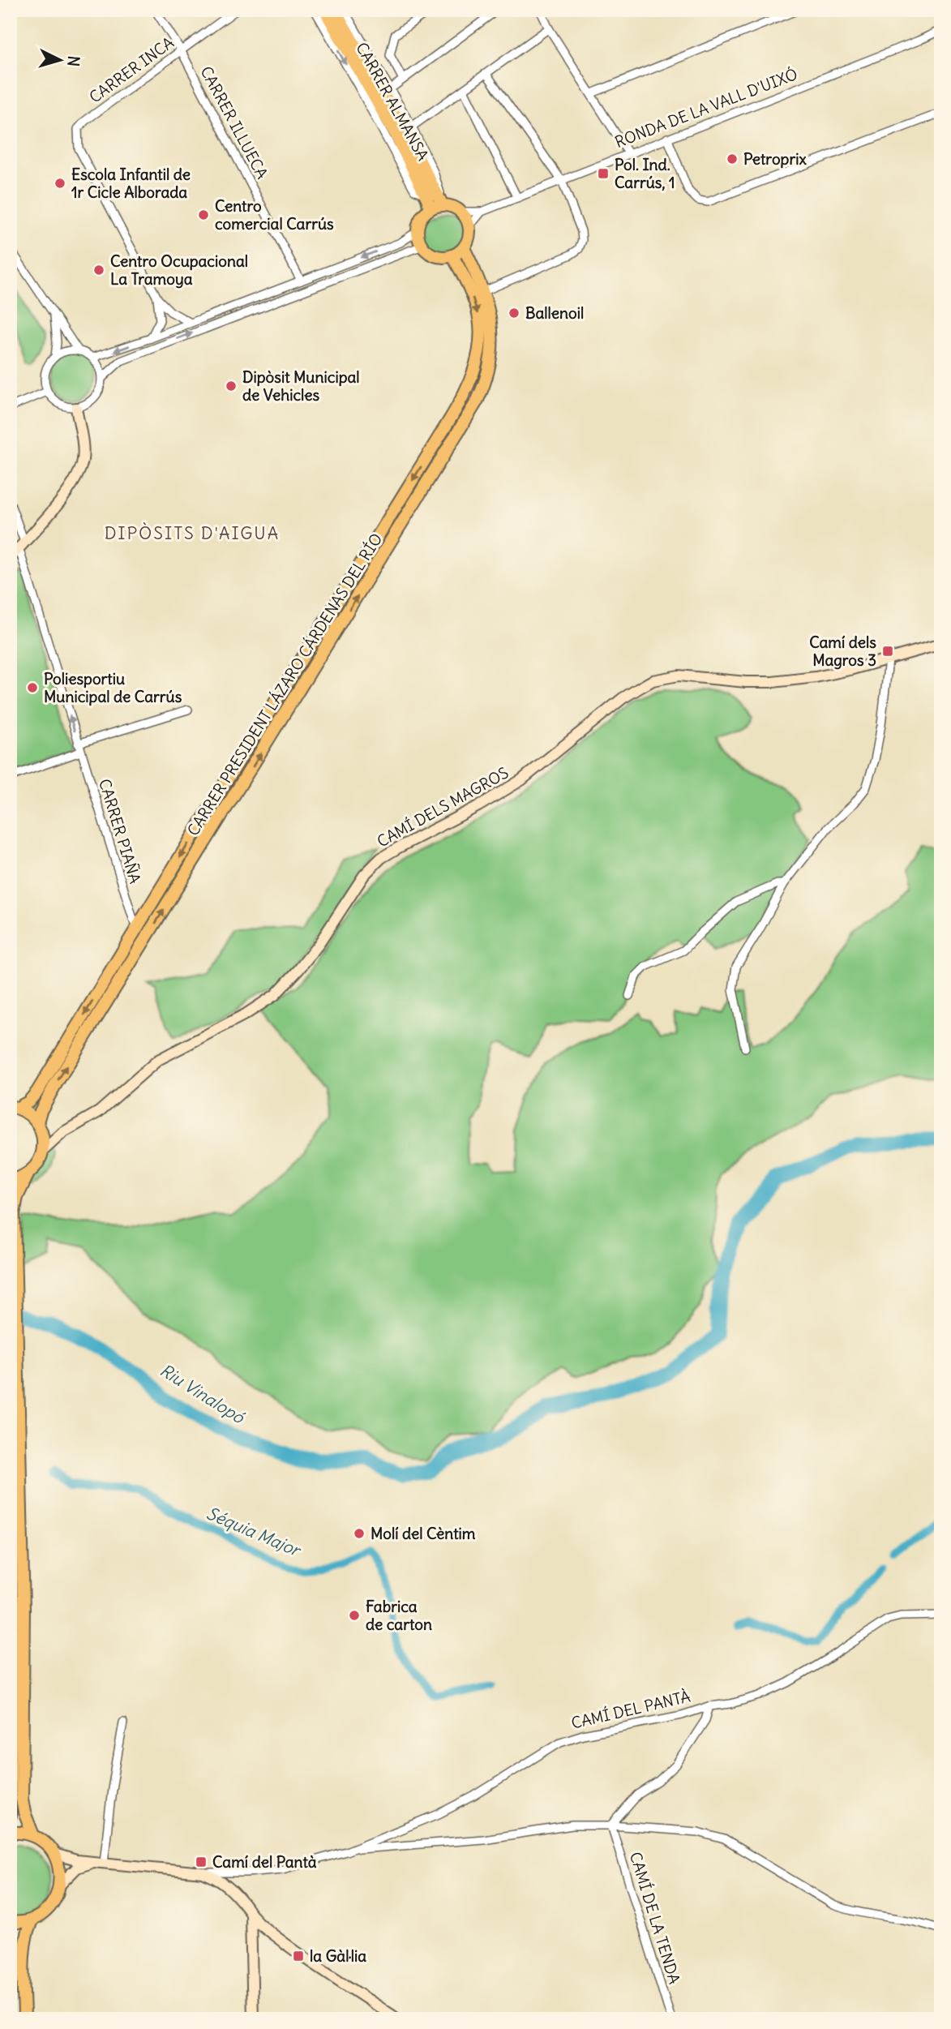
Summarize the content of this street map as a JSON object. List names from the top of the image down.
{
  "streets": {
    "main road": ["CARRER ALMANSA", "CARRER PRESIDENT LÁZARO CÁRDENAS DEL RÍO"],
    "street": [
      "CARRER INCA",
      "RONDA DE LA VALL D'UIXÓ",
      "CARRER ILLUECA",
      "CAMÍ DELS MAGROS",
      "CARRER PIAÑA",
      "CAMÍ DEL PANTÀ",
      "CAMÍ DE LA TENDA"
    ]
  },
  "crossings": [
    ["CARRER INCA", "CARRER ILLUECA"],
    ["CARRER ALMANSA", "RONDA DE LA VALL D'UIXÓ"],
    ["CARRER ALMANSA", "CARRER PRESIDENT LÁZARO CÁRDENAS DEL RÍO"],
    ["RONDA DE LA VALL D'UIXÓ", "CARRER PRESIDENT LÁZARO CÁRDENAS DEL RÍO"],
    ["CARRER PRESIDENT LÁZARO CÁRDENAS DEL RÍO", "CARRER PIAÑA"]
  ],
  "one_way": ["CARRER PIAÑA"],
  "districts": ["DIPÒSITS D'AIGUA"],
  "water": ["Riu Vinalopó", "Séquia Major"],
  "places": {
    "other": [
      "Petroprix",
      "Escola Infantil de 1r Cicle Alborada",
      "Centro comercial Carrús",
      "Centro Ocupacional La Tramoya",
      "Ballenoil",
      "Dipòsit Municipal de Vehicles",
      "Poliesportiu Municipal de Carrús",
      "Molí del Cèntim",
      "Fabrica de carton"
    ],
    "transit": [
      "Pol. Ind. Carrús, 1",
      "Camí dels Magros 3",
      "Camí del Pantà",
      "la Gàl·lia"
    ]
  },
  "north": "right"
}
